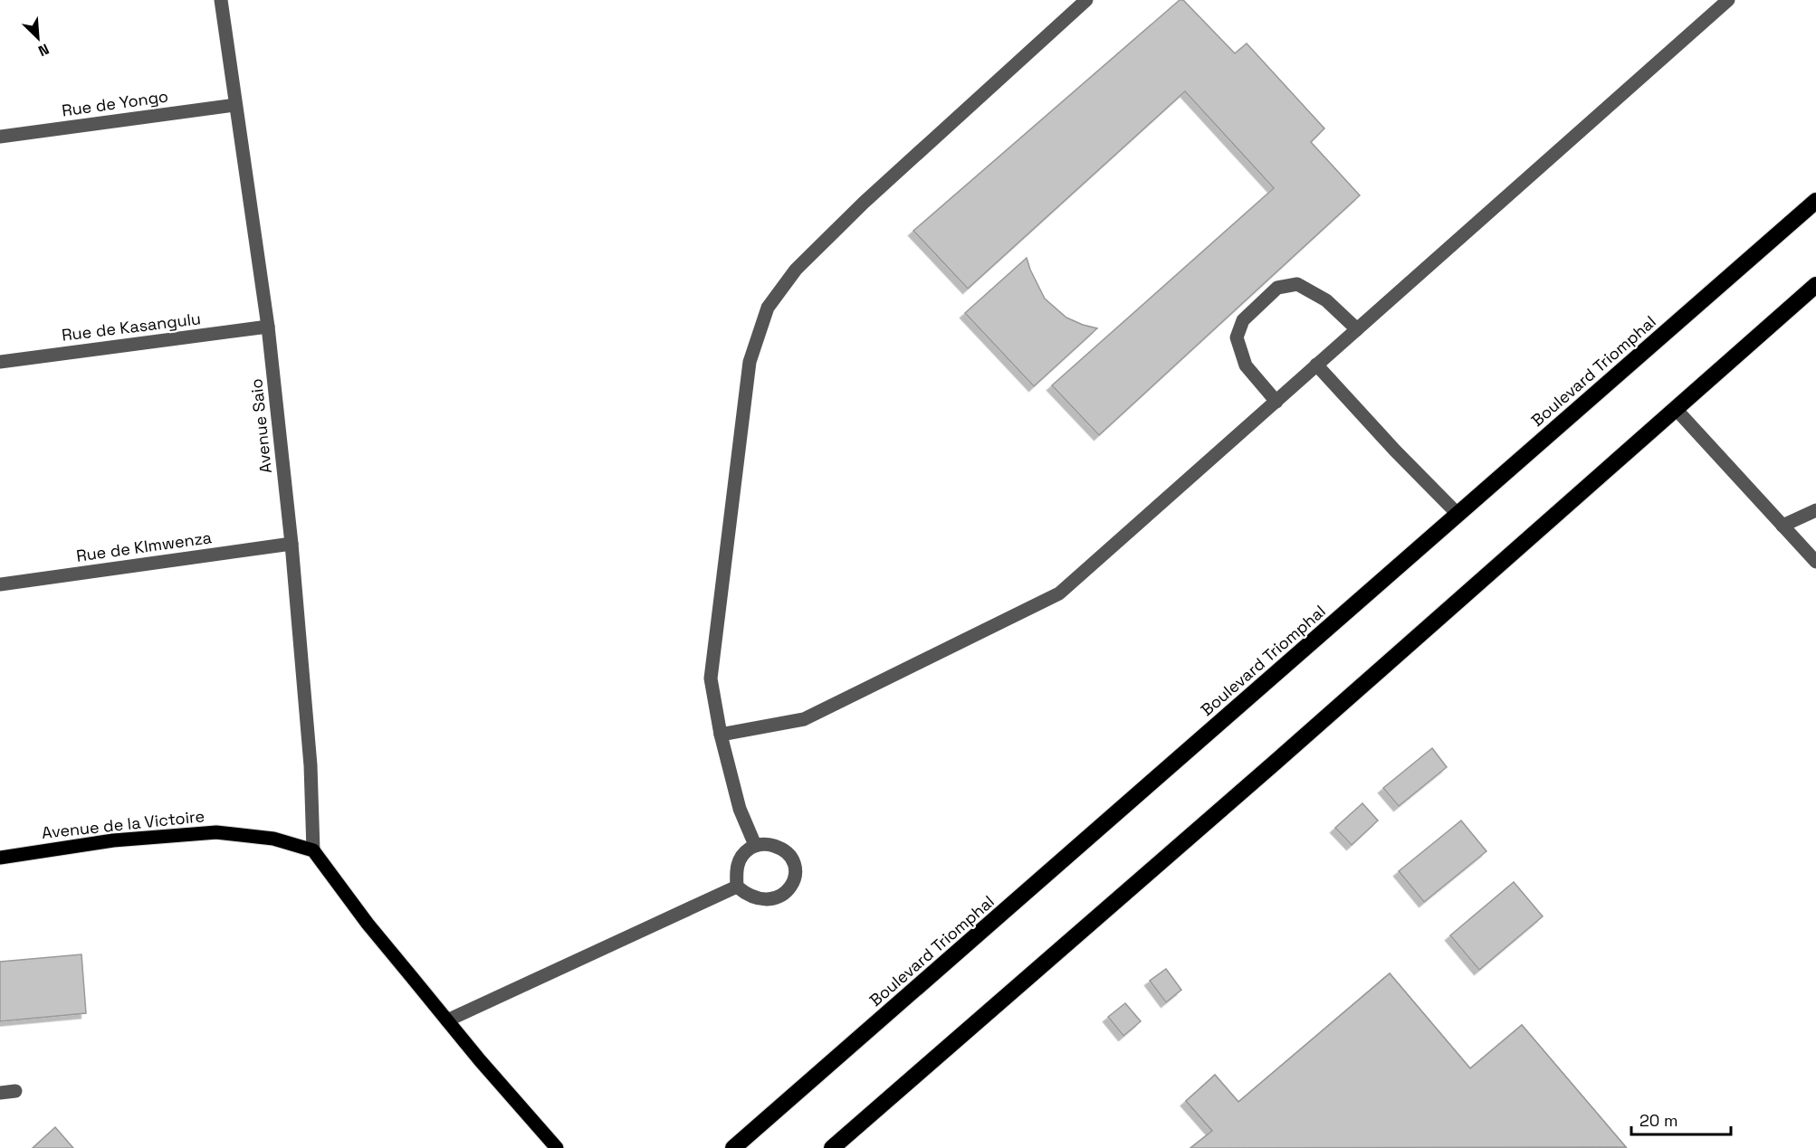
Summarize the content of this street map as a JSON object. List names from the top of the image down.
{
  "streets": {
    "highway": ["Boulevard Triomphal"],
    "main road": ["Avenue de la Victoire"],
    "street": [
      "Rue de Yongo",
      "Rue de Kasangulu",
      "Avenue Saio",
      "Rue de KImwenza"
    ]
  },
  "crossings": [
    ["Rue de Yongo", "Avenue Saio"],
    ["Rue de Kasangulu", "Avenue Saio"],
    ["Avenue Saio", "Rue de KImwenza"],
    ["Avenue Saio", "Avenue de la Victoire"]
  ],
  "scale_bar": "20 m",
  "north": "bottom right"
}
